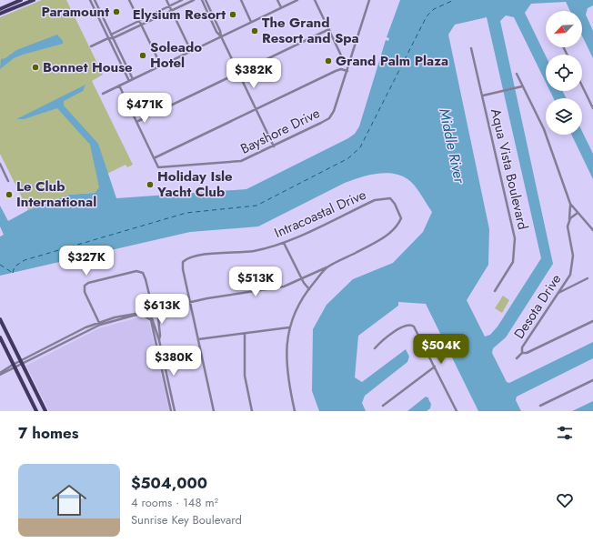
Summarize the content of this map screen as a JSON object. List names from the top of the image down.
{
  "streets": {
    "street": [
      "Bayshore Drive",
      "Aqua Vista Boulevard",
      "Intracoastal Drive",
      "Desota Drive"
    ]
  },
  "water": ["Middle River"],
  "places": [
    "Paramount",
    "Elysium Resort",
    "The Grand Resort and Spa",
    "Soleado Hotel",
    "Grand Palm Plaza",
    "Bonnet House",
    "Holiday Isle Yacht Club",
    "Le Club International"
  ],
  "north": "bottom left",
  "page": {
    "price": [
      "$382K",
      "$471K",
      "$327K",
      "$513K",
      "$613K",
      "$504K",
      "$380K"
    ],
    "heading": "7 homes",
    "list": [
      {
        "name": "$504,000",
        "note": "4 rooms · 148 m² · Sunrise Key Boulevard"
      }
    ]
  }
}
